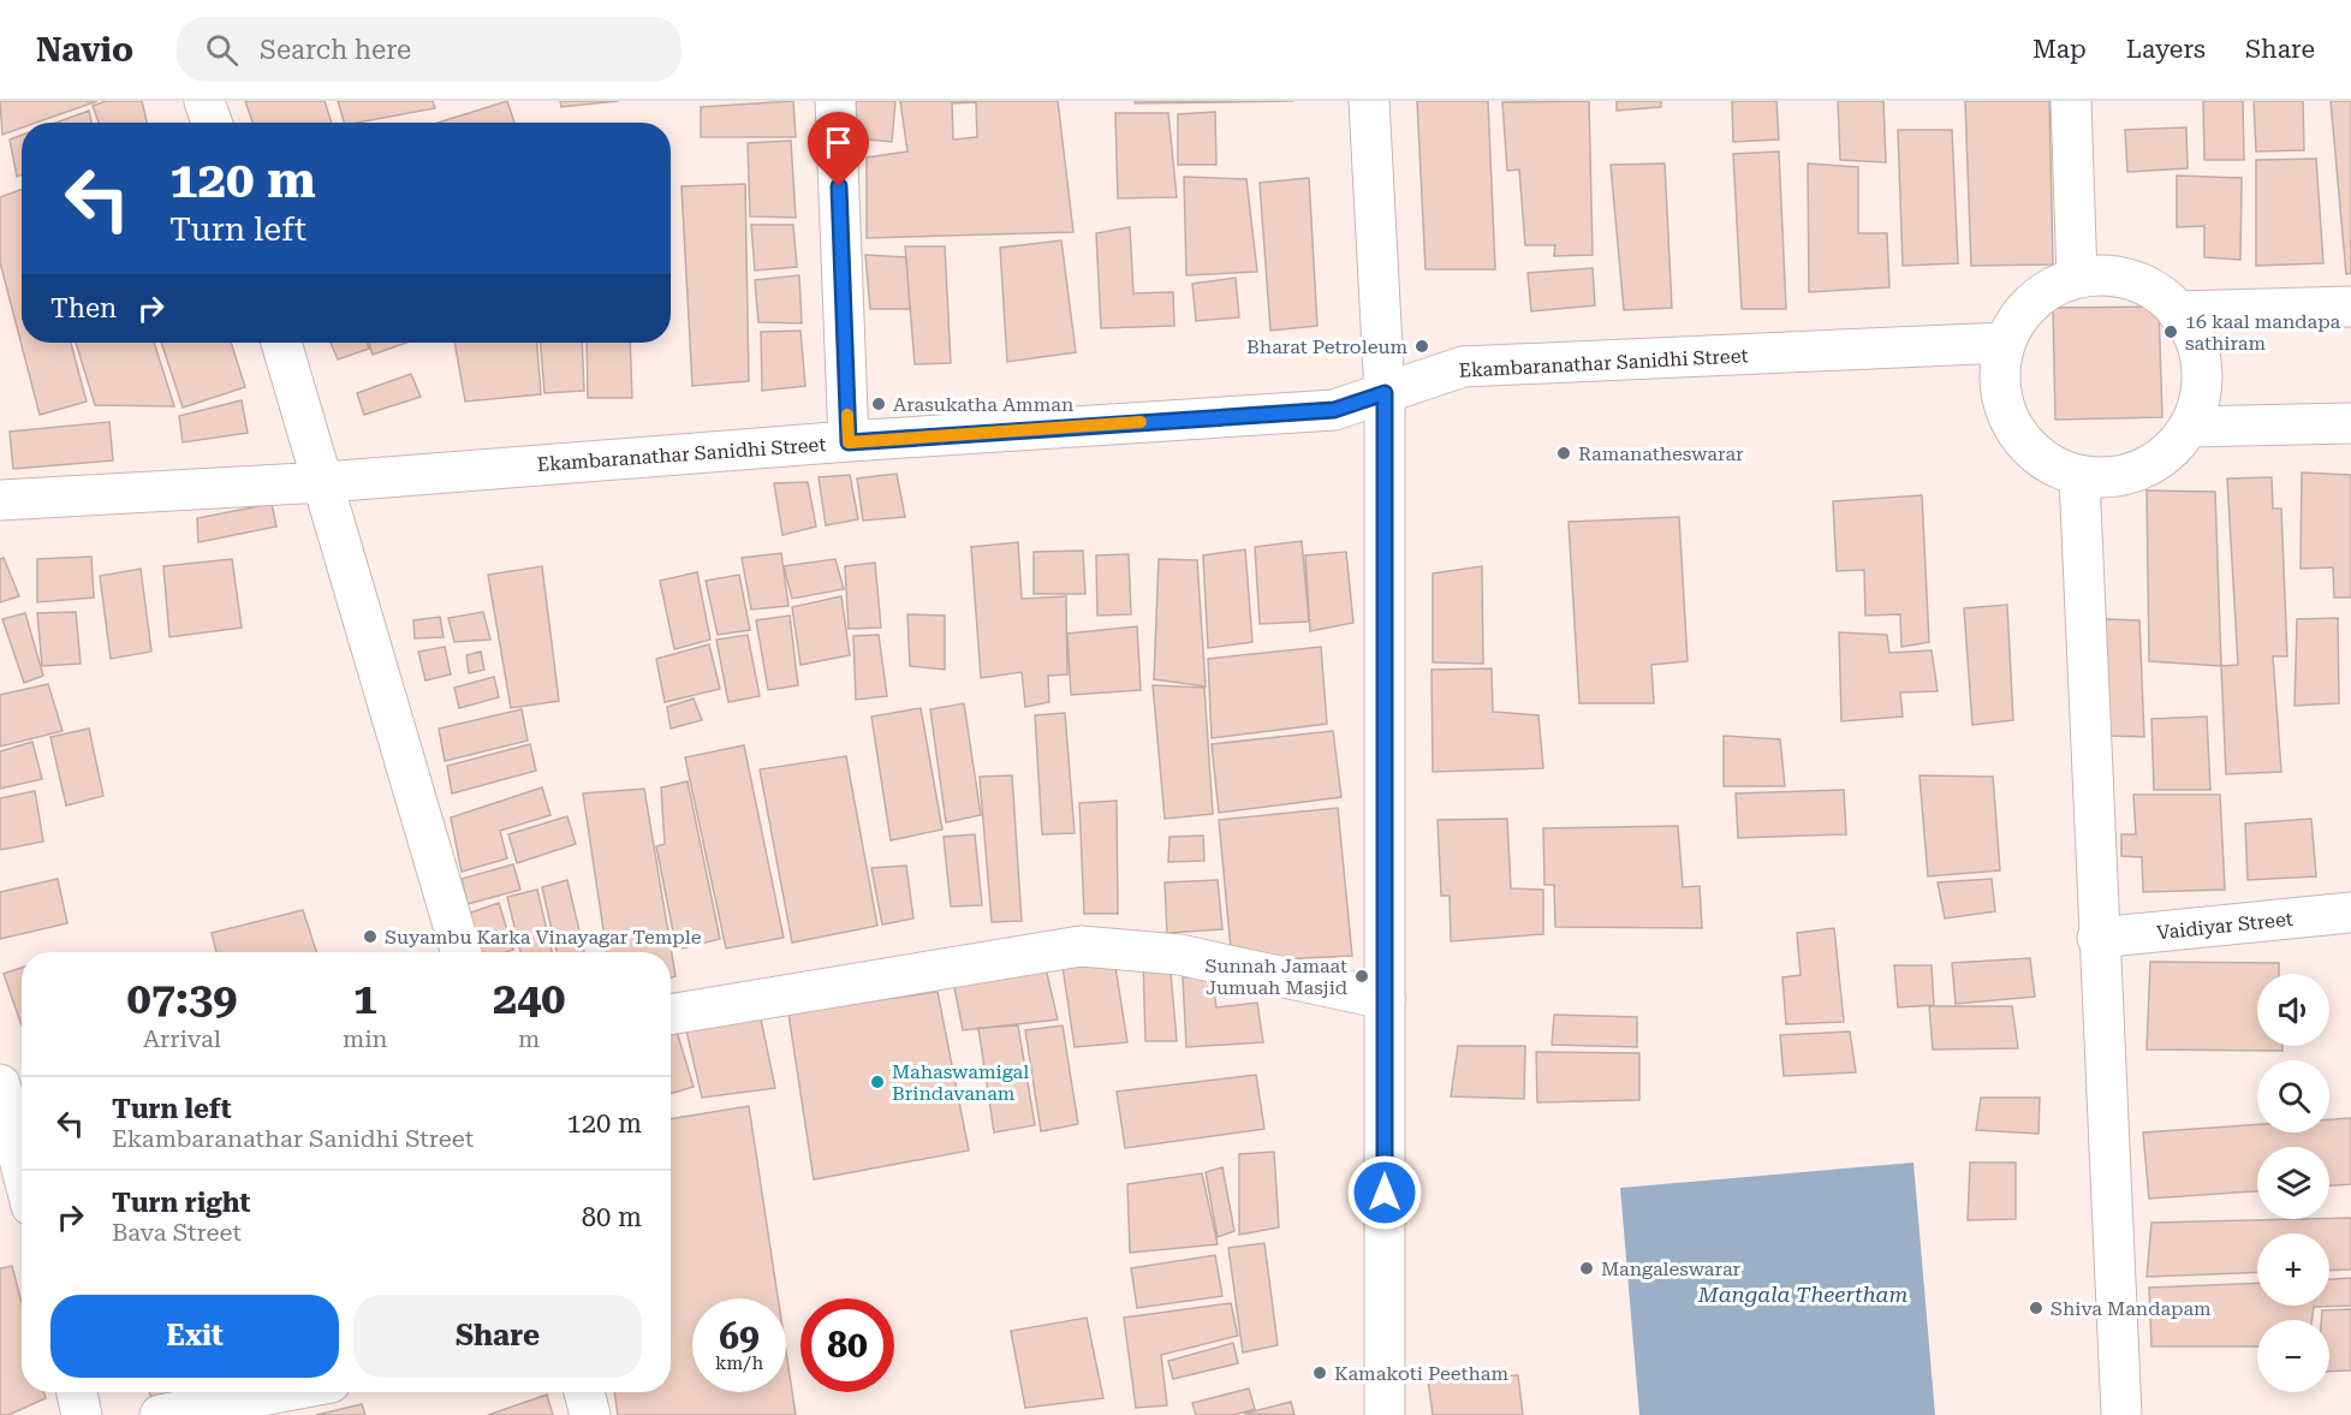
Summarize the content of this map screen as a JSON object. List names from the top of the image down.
{
  "streets": {
    "main road": ["Ekambaranathar Sanidhi Street", "Vaidiyar Street"]
  },
  "water": ["Mangala Theertham"],
  "places": [
    "16 kaal mandapa sathiram",
    "Bharat Petroleum",
    "Arasukatha Amman",
    "Ramanatheswarar",
    "Suyambu Karka Vinayagar Temple",
    "Sunnah Jamaat Jumuah Masjid",
    "Mahaswamigal Brindavanam",
    "Mangaleswarar",
    "Shiva Mandapam",
    "Kamakoti Peetham"
  ],
  "page": {
    "header": "Navio",
    "search": "Search here",
    "nav": ["Map", "Layers", "Share"],
    "turn": ["120 m", "Turn left"],
    "then": "Then",
    "eta": [
      "07:39",
      "Arrival",
      "1",
      "min",
      "240",
      "m"
    ],
    "map_buttons": ["+", "−"],
    "list": [
      {
        "name": "Turn left",
        "note": "Ekambaranathar Sanidhi Street",
        "value": "120 m"
      },
      {
        "name": "Turn right",
        "note": "Bava Street",
        "value": "80 m"
      }
    ],
    "buttons": ["Exit", "Share"],
    "speed": "69 km/h",
    "limit": "80"
  }
}
